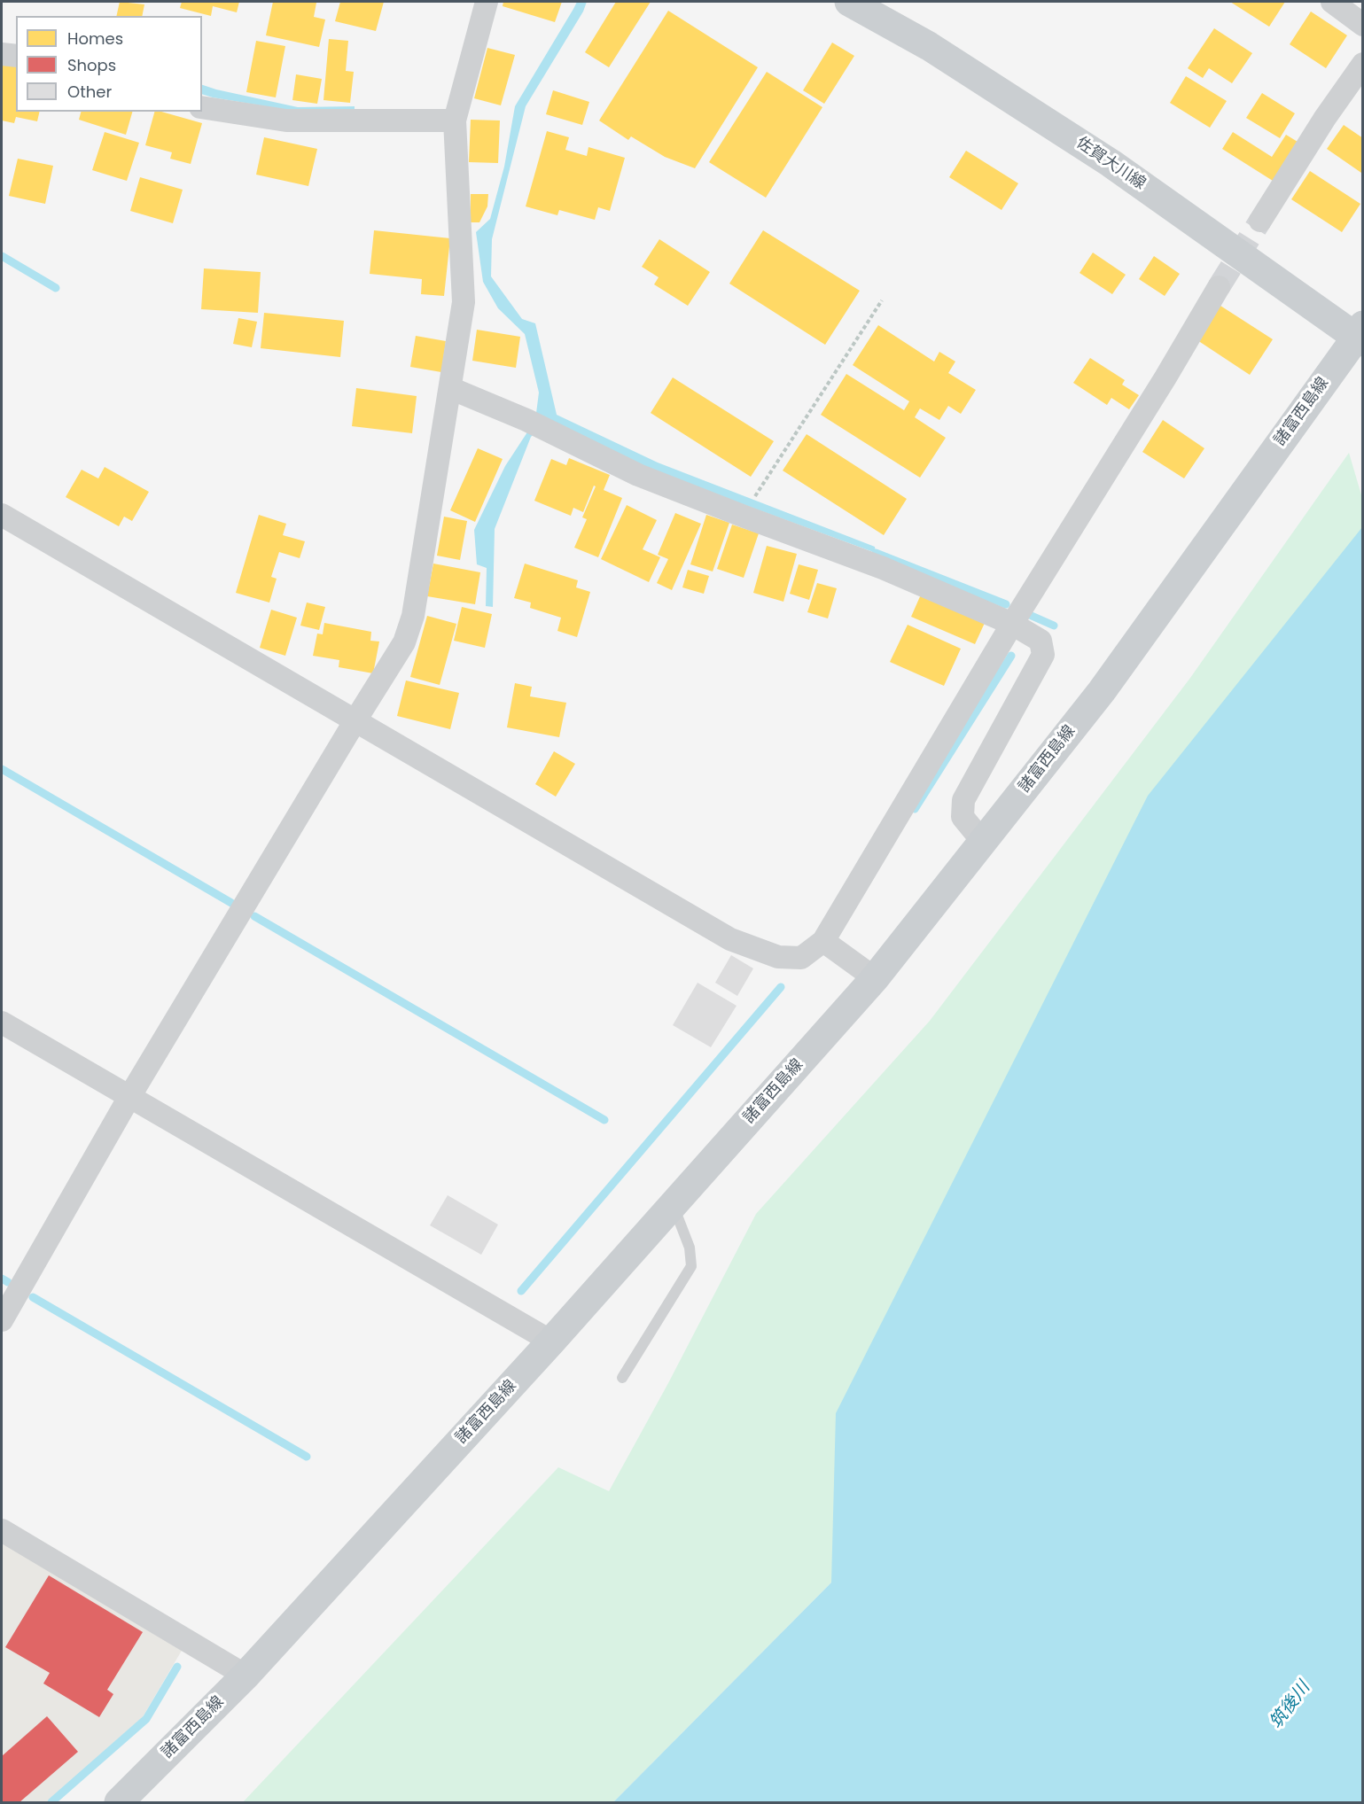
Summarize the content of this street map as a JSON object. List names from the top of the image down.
{
  "streets": {
    "main road": ["佐賀大川線", "諸富西島線"]
  },
  "crossings": [
    ["佐賀大川線", "諸富西島線"]
  ],
  "water": ["筑後川"],
  "legend": ["Homes", "Shops", "Other"]
}
